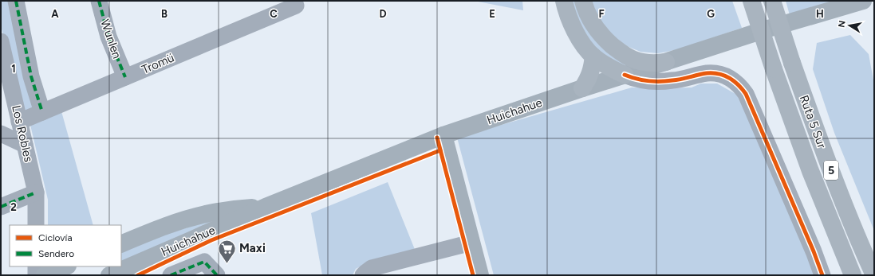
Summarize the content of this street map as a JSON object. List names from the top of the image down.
{
  "streets": {
    "highway": ["Ruta 5 Sur", "5"],
    "main road": ["Huichahue"],
    "street": ["Wunlen", "Tromü", "Los Robles"]
  },
  "crossings": [
    ["Wunlen", "Tromü"],
    ["Tromü", "Los Robles"]
  ],
  "places": {
    "supermarket": ["Maxi"]
  },
  "legend": ["Ciclovía", "Sendero"],
  "north": "left",
  "grid": {
    "columns": [
      "A",
      "B",
      "C",
      "D",
      "E",
      "F",
      "G",
      "H"
    ],
    "rows": ["1", "2"]
  }
}
